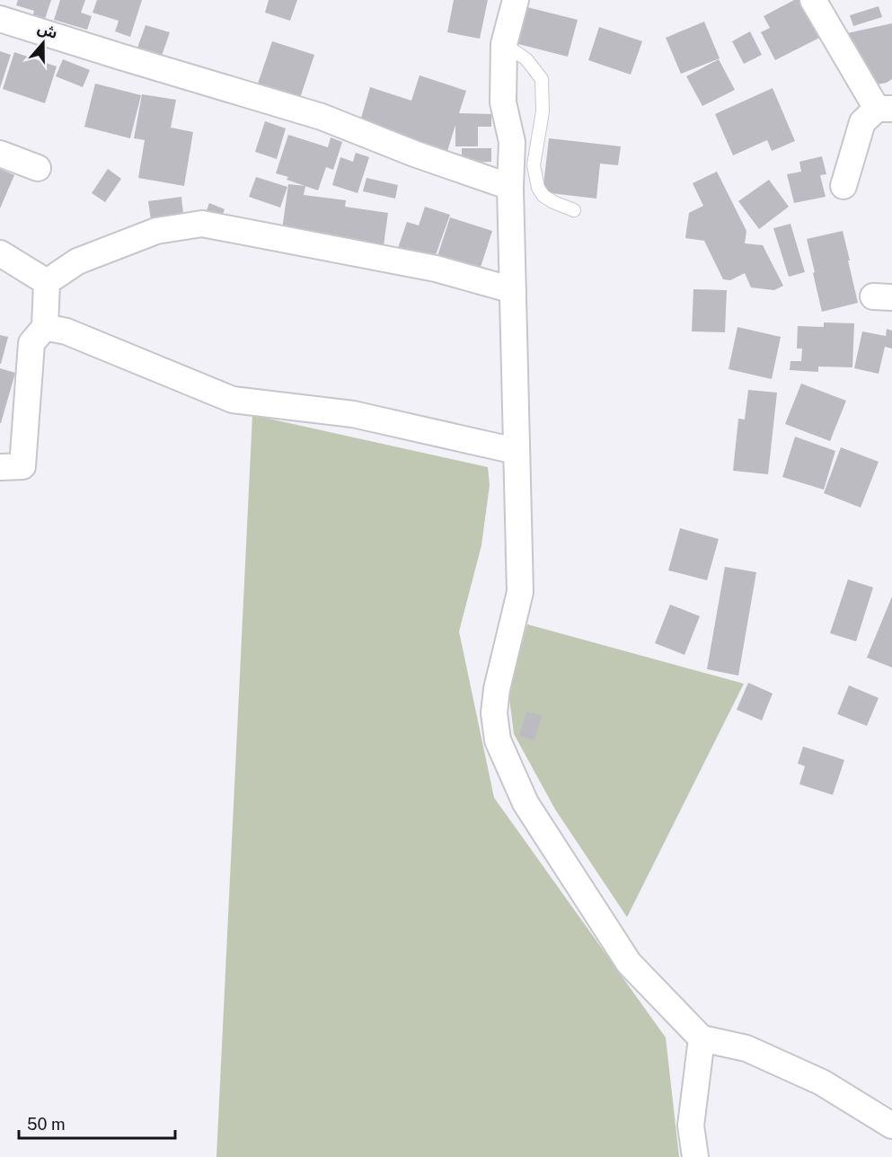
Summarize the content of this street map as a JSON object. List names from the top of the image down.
{
  "scale_bar": "50 m",
  "north": "top"
}
